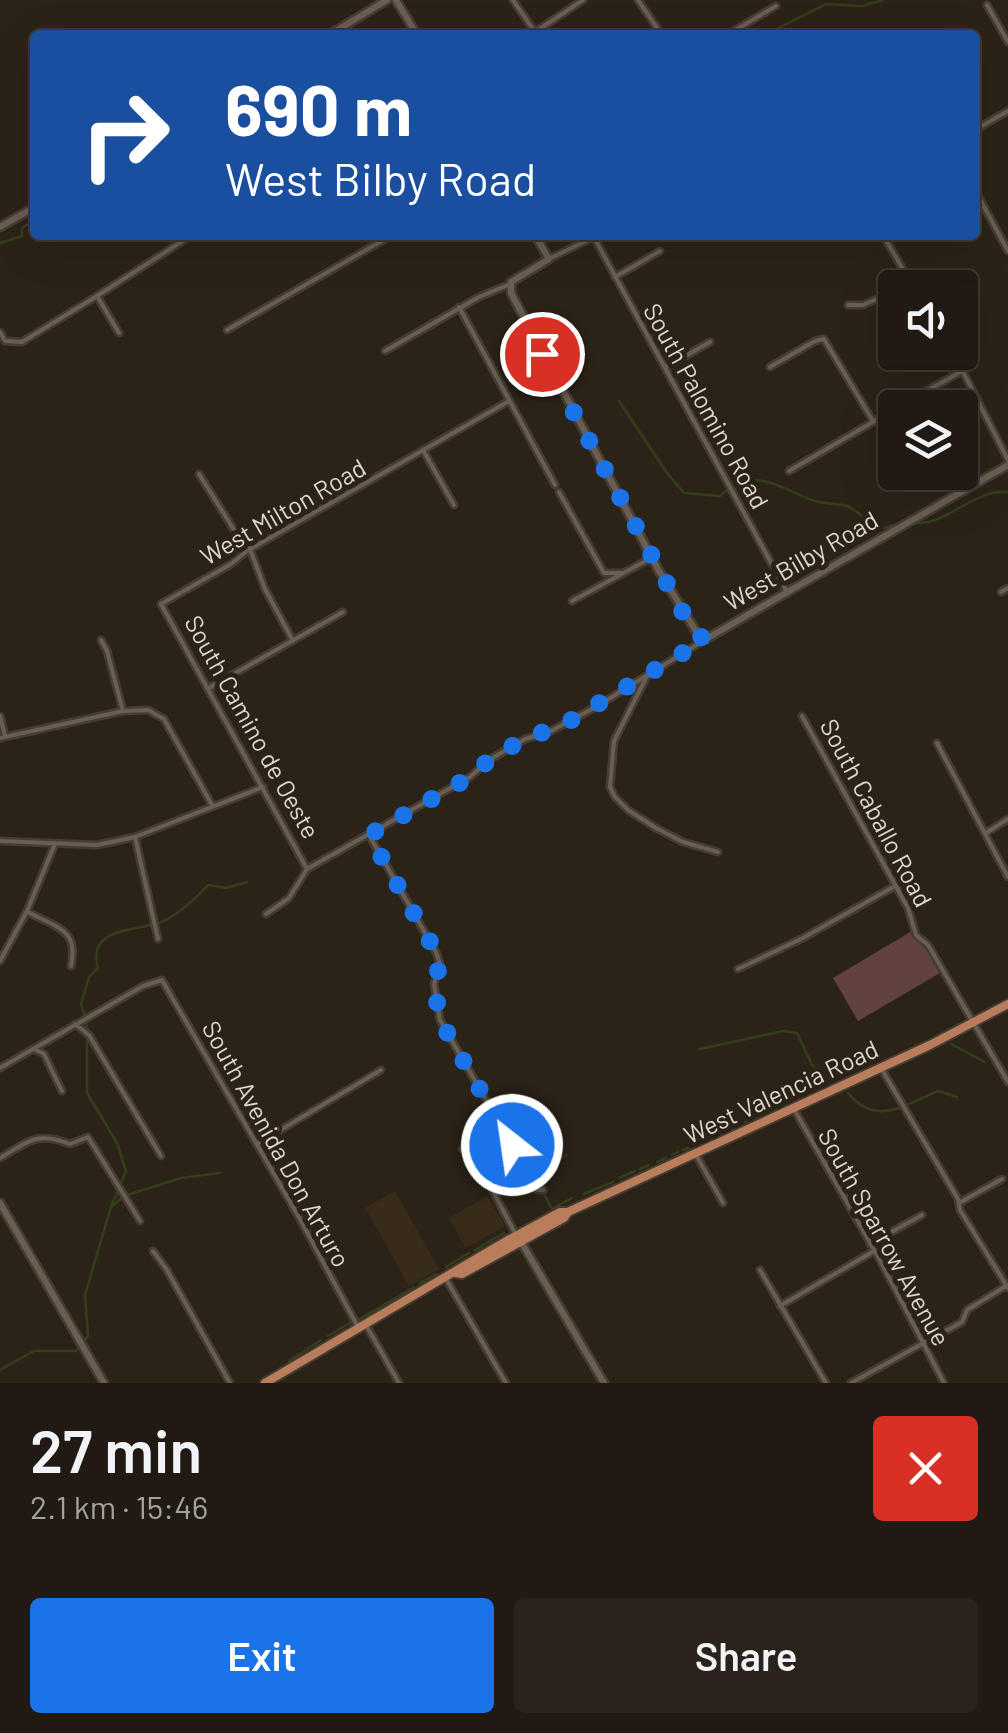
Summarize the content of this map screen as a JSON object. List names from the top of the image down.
{
  "streets": {
    "main road": ["West Valencia Road"],
    "street": [
      "South Palomino Road",
      "West Milton Road",
      "West Bilby Road",
      "South Camino de Oeste",
      "South Caballo Road",
      "South Avenida Don Arturo",
      "South Sparrow Avenue"
    ]
  },
  "crossings": [
    ["South Palomino Road", "West Bilby Road"],
    ["West Milton Road", "South Camino de Oeste"],
    ["West Bilby Road", "South Camino de Oeste"],
    ["South Caballo Road", "West Valencia Road"],
    ["West Valencia Road", "South Avenida Don Arturo"],
    ["West Valencia Road", "South Sparrow Avenue"]
  ],
  "page": {
    "turn": ["690 m", "West Bilby Road"],
    "heading": ["27 min", "2.1 km · 15:46"],
    "buttons": ["Exit", "Share"]
  }
}
